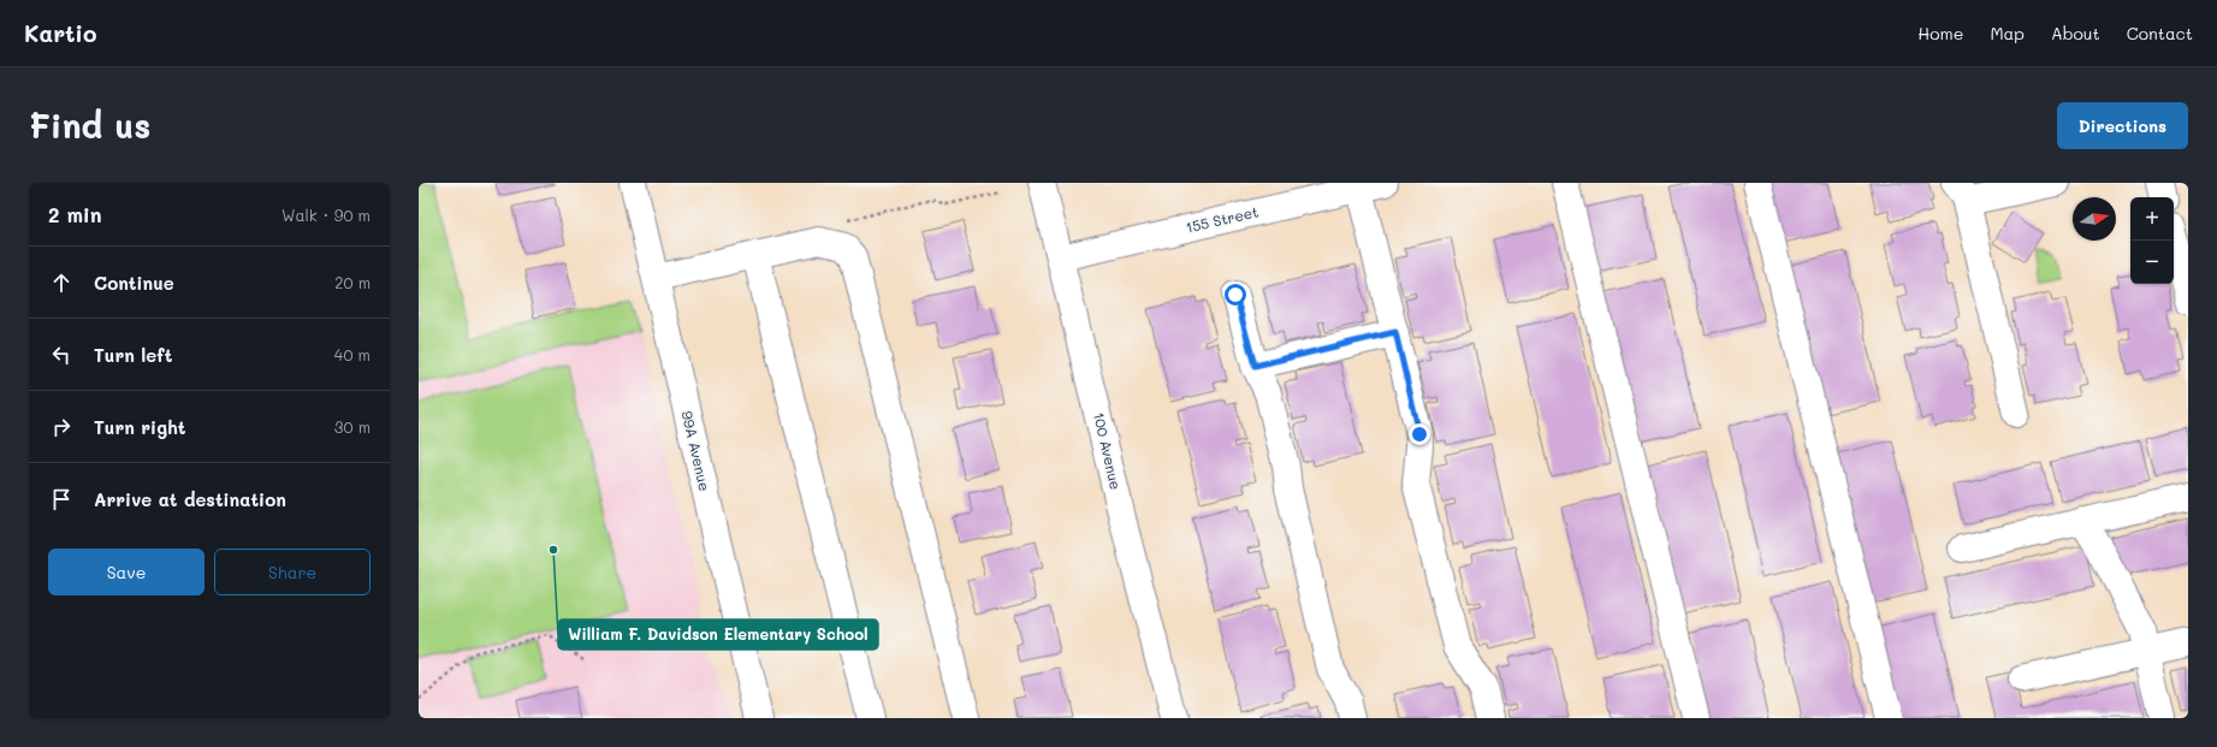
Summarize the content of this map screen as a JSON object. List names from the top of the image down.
{
  "streets": {
    "street": ["155 Street", "99A Avenue", "100 Avenue"]
  },
  "crossings": [
    ["155 Street", "100 Avenue"]
  ],
  "places": ["William F. Davidson Elementary School"],
  "north": "right",
  "page": {
    "header": "Kartio",
    "nav": [
      "Home",
      "Map",
      "About",
      "Contact"
    ],
    "buttons": [
      "Directions",
      ["Save", "Share"]
    ],
    "title": "Find us",
    "heading": ["2 min", "Walk · 90 m"],
    "map_buttons": ["+", "−"],
    "list": [
      ["Continue", "20 m"],
      ["Turn left", "40 m"],
      ["Turn right", "30 m"],
      "Arrive at destination"
    ]
  }
}
